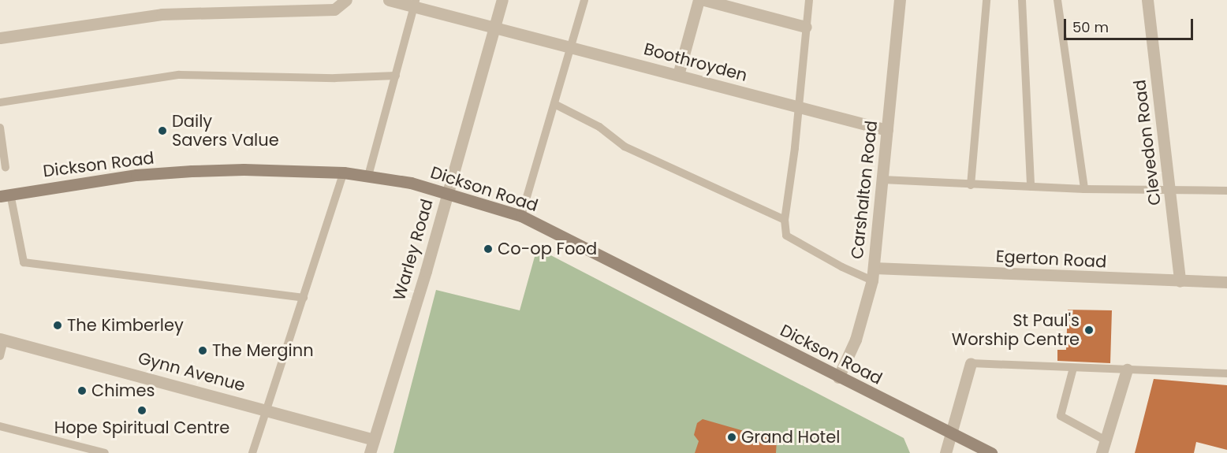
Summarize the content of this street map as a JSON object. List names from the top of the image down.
{
  "streets": {
    "street": [
      "Boothroyden",
      "Clevedon Road",
      "Dickson Road",
      "Carshalton Road",
      "Warley Road",
      "Egerton Road",
      "Gynn Avenue"
    ]
  },
  "crossings": [
    ["Boothroyden", "Carshalton Road"],
    ["Boothroyden", "Warley Road"],
    ["Clevedon Road", "Egerton Road"],
    ["Dickson Road", "Carshalton Road"],
    ["Dickson Road", "Warley Road"],
    ["Carshalton Road", "Egerton Road"],
    ["Warley Road", "Gynn Avenue"]
  ],
  "places": [
    "Daily Savers Value",
    "Co-op Food",
    "The Kimberley",
    "St Paul's Worship Centre",
    "The Merginn",
    "Chimes",
    "Hope Spiritual Centre",
    "Grand Hotel"
  ],
  "scale_bar": "50 m"
}
